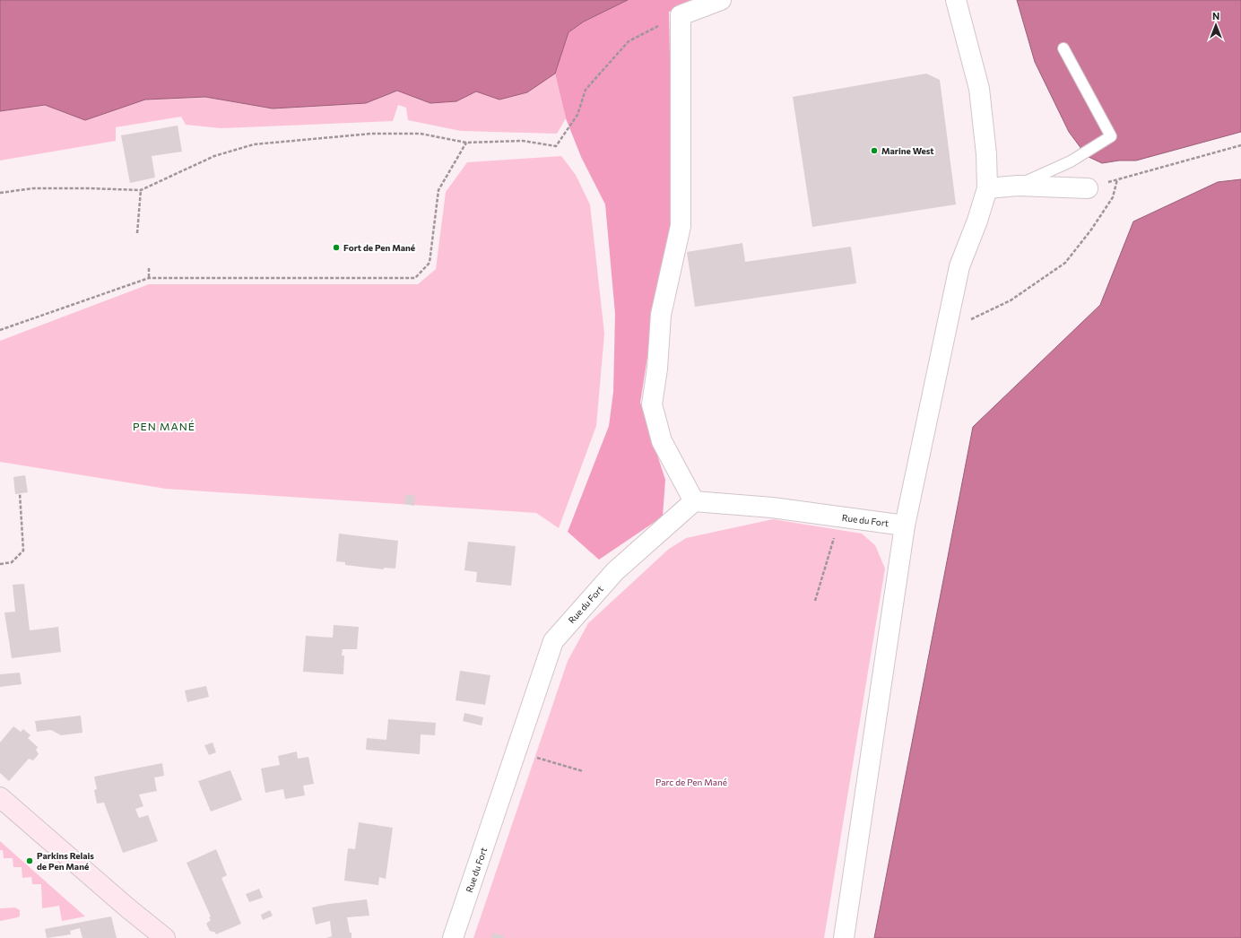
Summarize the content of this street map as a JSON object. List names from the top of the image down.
{
  "streets": {
    "street": ["Rue du Fort"]
  },
  "districts": ["PEN MANÉ"],
  "parks": ["Parc de Pen Mané"],
  "places": ["Marine West", "Fort de Pen Mané", "Parkins Relais de Pen Mané"],
  "north": "top"
}
